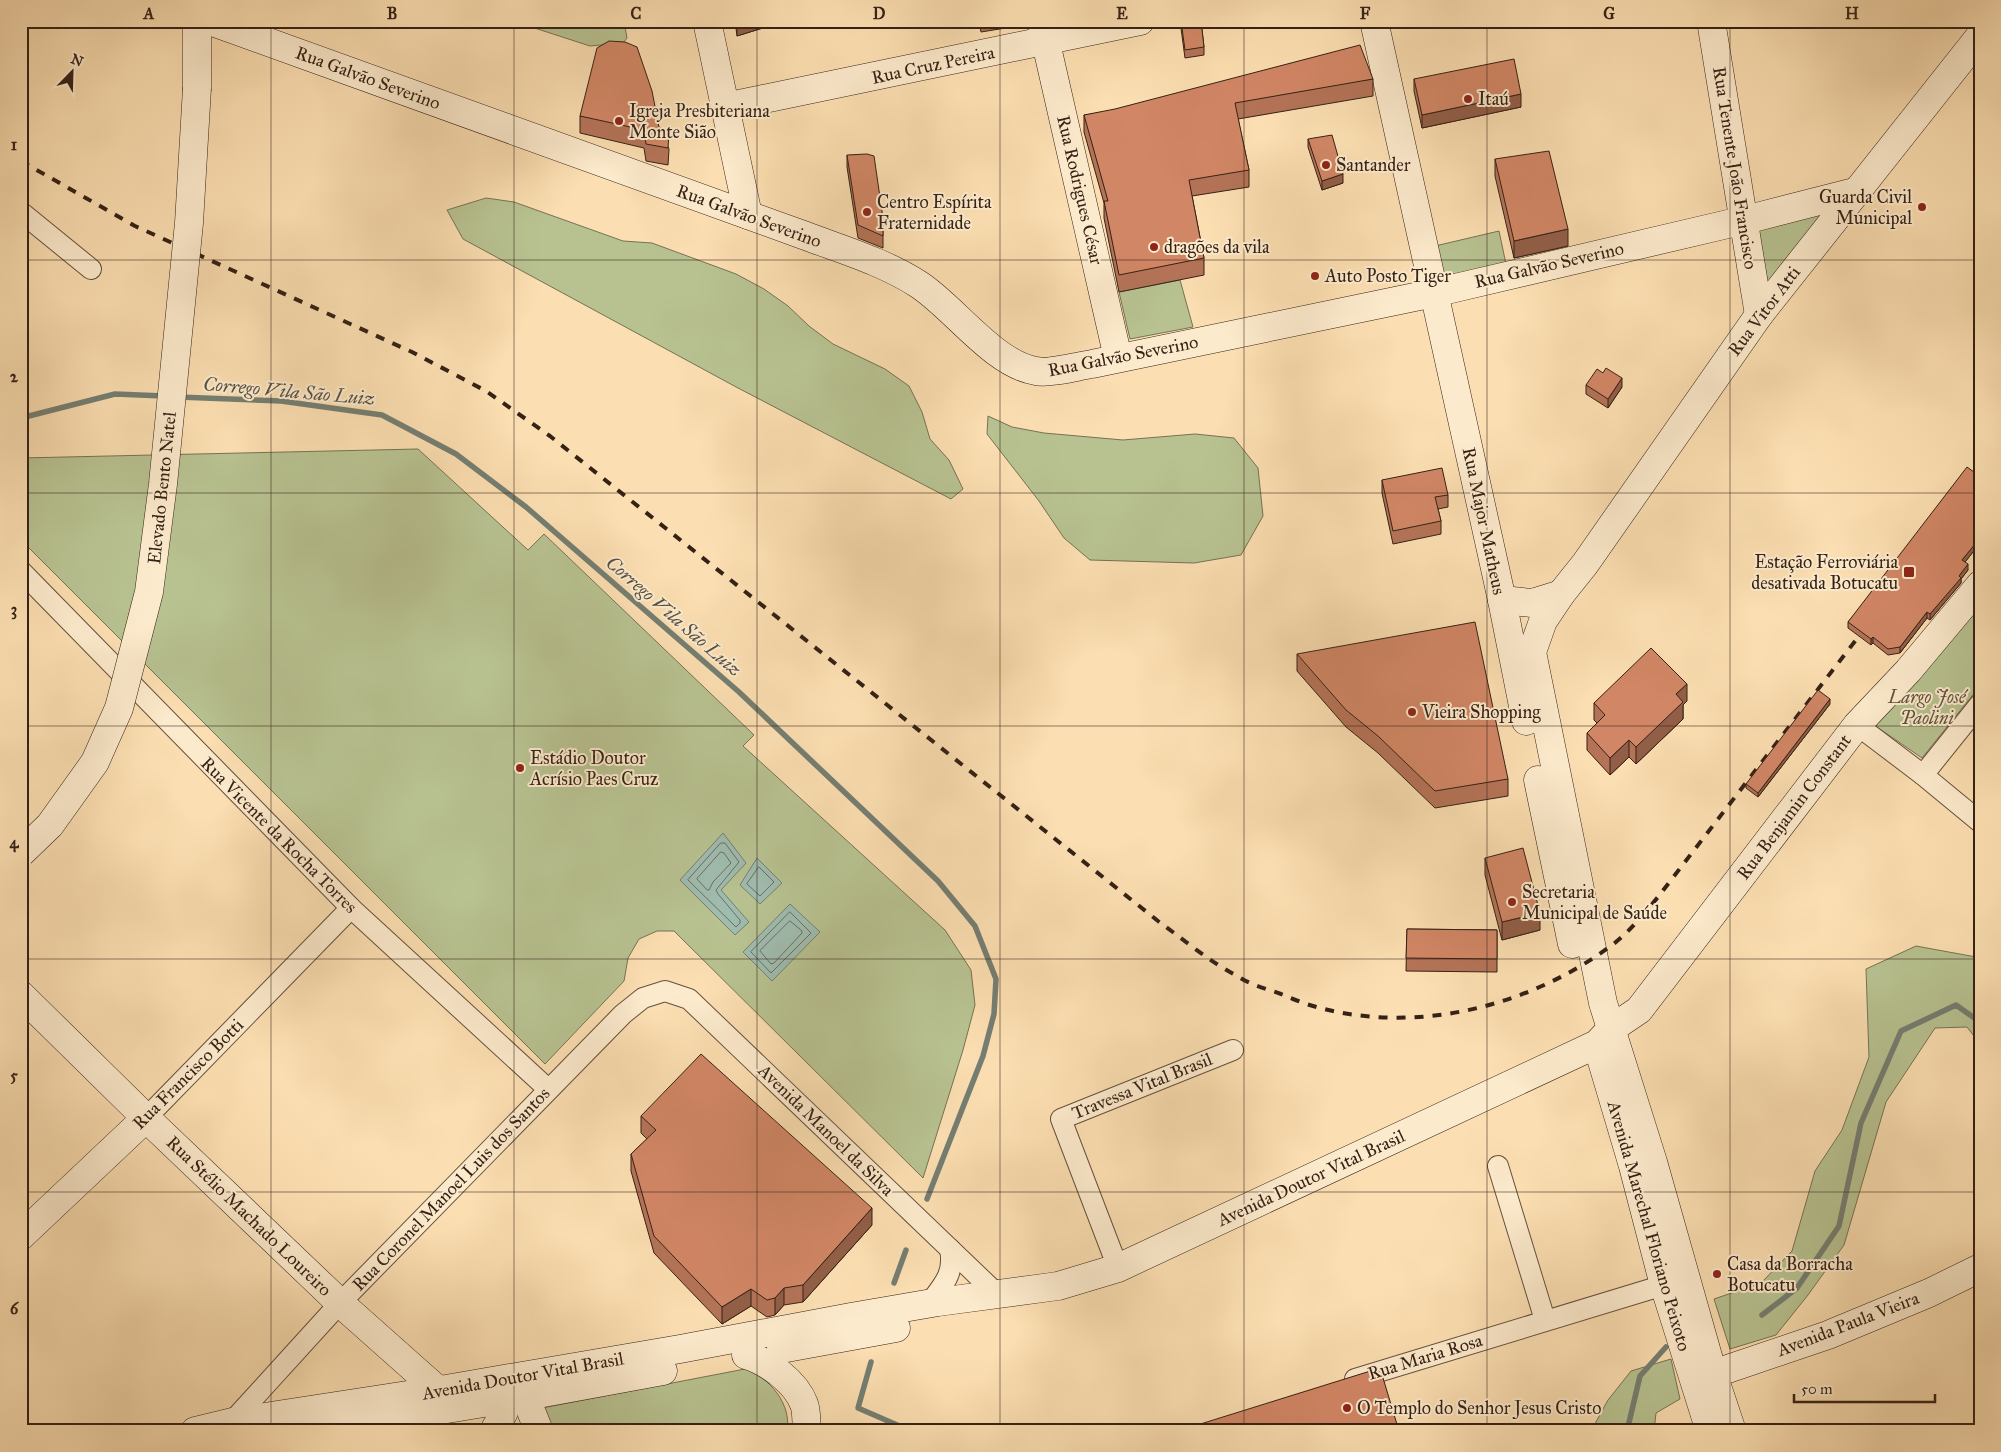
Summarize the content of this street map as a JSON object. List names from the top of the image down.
{
  "streets": {
    "main road": [
      "Rua Cruz Pereira",
      "Rua Galvão Severino",
      "Rua Tenente João Francisco",
      "Rua Rodrigues César",
      "Rua Vitor Atti",
      "Elevado Bento Natel",
      "Rua Major Matheus",
      "Rua Benjamin Constant",
      "Rua Francisco Botti",
      "Avenida Doutor Vital Brasil",
      "Rua Stélio Machado Loureiro",
      "Avenida Marechal Floriano Peixoto",
      "Avenida Paula Vieira"
    ],
    "street": [
      "Rua Vicente da Rocha Torres",
      "Travessa Vital Brasil",
      "Avenida Manoel da Silva",
      "Rua Coronel Manoel Luis dos Santos",
      "Rua Maria Rosa"
    ]
  },
  "crossings": [
    ["Rua Cruz Pereira", "Rua Rodrigues César"],
    ["Rua Galvão Severino", "Rua Tenente João Francisco"],
    ["Rua Galvão Severino", "Rua Rodrigues César"],
    ["Rua Galvão Severino", "Rua Vitor Atti"],
    ["Rua Galvão Severino", "Rua Major Matheus"],
    ["Rua Tenente João Francisco", "Rua Vitor Atti"],
    ["Rua Major Matheus", "Rua Benjamin Constant"],
    ["Rua Major Matheus", "Avenida Doutor Vital Brasil"],
    ["Rua Major Matheus", "Avenida Marechal Floriano Peixoto"],
    ["Rua Benjamin Constant", "Avenida Doutor Vital Brasil"],
    ["Rua Benjamin Constant", "Avenida Marechal Floriano Peixoto"],
    ["Rua Vicente da Rocha Torres", "Rua Francisco Botti"],
    ["Rua Vicente da Rocha Torres", "Rua Coronel Manoel Luis dos Santos"],
    ["Rua Francisco Botti", "Rua Stélio Machado Loureiro"],
    ["Travessa Vital Brasil", "Avenida Doutor Vital Brasil"],
    ["Avenida Manoel da Silva", "Avenida Doutor Vital Brasil"],
    ["Avenida Manoel da Silva", "Rua Coronel Manoel Luis dos Santos"],
    ["Avenida Doutor Vital Brasil", "Rua Coronel Manoel Luis dos Santos"],
    ["Avenida Doutor Vital Brasil", "Rua Stélio Machado Loureiro"],
    ["Avenida Doutor Vital Brasil", "Avenida Marechal Floriano Peixoto"],
    ["Rua Coronel Manoel Luis dos Santos", "Rua Stélio Machado Loureiro"],
    ["Avenida Marechal Floriano Peixoto", "Avenida Paula Vieira"],
    ["Avenida Marechal Floriano Peixoto", "Rua Maria Rosa"]
  ],
  "water": ["Corrego Vila São Luiz"],
  "parks": ["Largo José Paolini"],
  "places": {
    "other": [
      "Itaú",
      "Igreja Presbiteriana Monte Sião",
      "Santander",
      "Guarda Civil Municipal",
      "Centro Espírita Fraternidade",
      "dragões da vila",
      "Auto Posto Tiger",
      "Vieira Shopping",
      "Estádio Doutor Acrísio Paes Cruz",
      "Secretaria Municipal de Saúde",
      "Casa da Borracha Botucatu",
      "O Templo do Senhor Jesus Cristo"
    ],
    "transit": ["Estação Ferroviária desativada Botucatu"]
  },
  "scale_bar": "50 m",
  "north": "top right",
  "grid": {
    "columns": [
      "A",
      "B",
      "C",
      "D",
      "E",
      "F",
      "G",
      "H"
    ],
    "rows": [
      "1",
      "2",
      "3",
      "4",
      "5",
      "6"
    ]
  }
}
